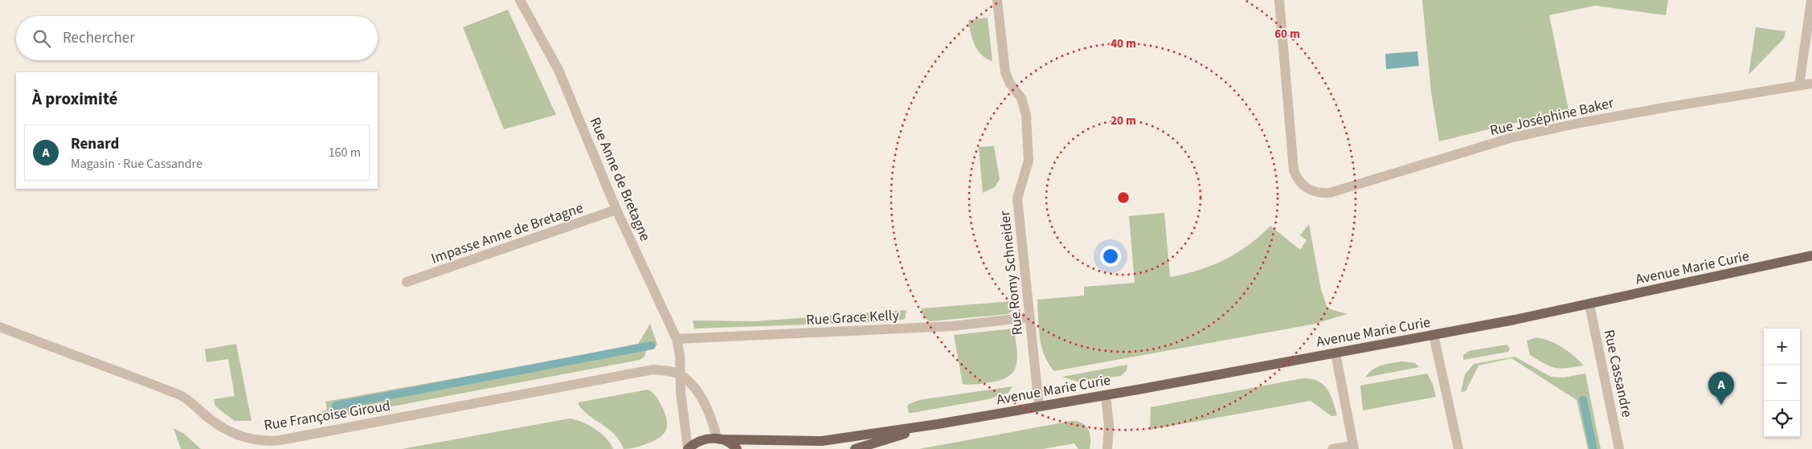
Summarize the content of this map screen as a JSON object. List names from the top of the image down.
{
  "streets": {
    "main road": ["Avenue Marie Curie"],
    "street": [
      "Rue Joséphine Baker",
      "Rue Anne de Bretagne",
      "Impasse Anne de Bretagne",
      "Rue Romy Schneider",
      "Rue Grace Kelly",
      "Rue Cassandre",
      "Rue Françoise Giroud"
    ]
  },
  "crossings": [
    ["Rue Anne de Bretagne", "Impasse Anne de Bretagne"],
    ["Rue Anne de Bretagne", "Avenue Marie Curie"],
    ["Rue Anne de Bretagne", "Rue Grace Kelly"],
    ["Rue Anne de Bretagne", "Rue Françoise Giroud"],
    ["Avenue Marie Curie", "Rue Romy Schneider"],
    ["Avenue Marie Curie", "Rue Cassandre"],
    ["Rue Romy Schneider", "Rue Grace Kelly"]
  ],
  "page": {
    "search": "Rechercher",
    "heading": "À proximité",
    "list": [
      {
        "mark": "A",
        "name": "Renard",
        "note": "Magasin · Rue Cassandre",
        "value": "160 m"
      }
    ],
    "map_buttons": ["+", "−"],
    "pins": "A"
  },
  "rings": ["60 m", "40 m", "20 m"]
}
